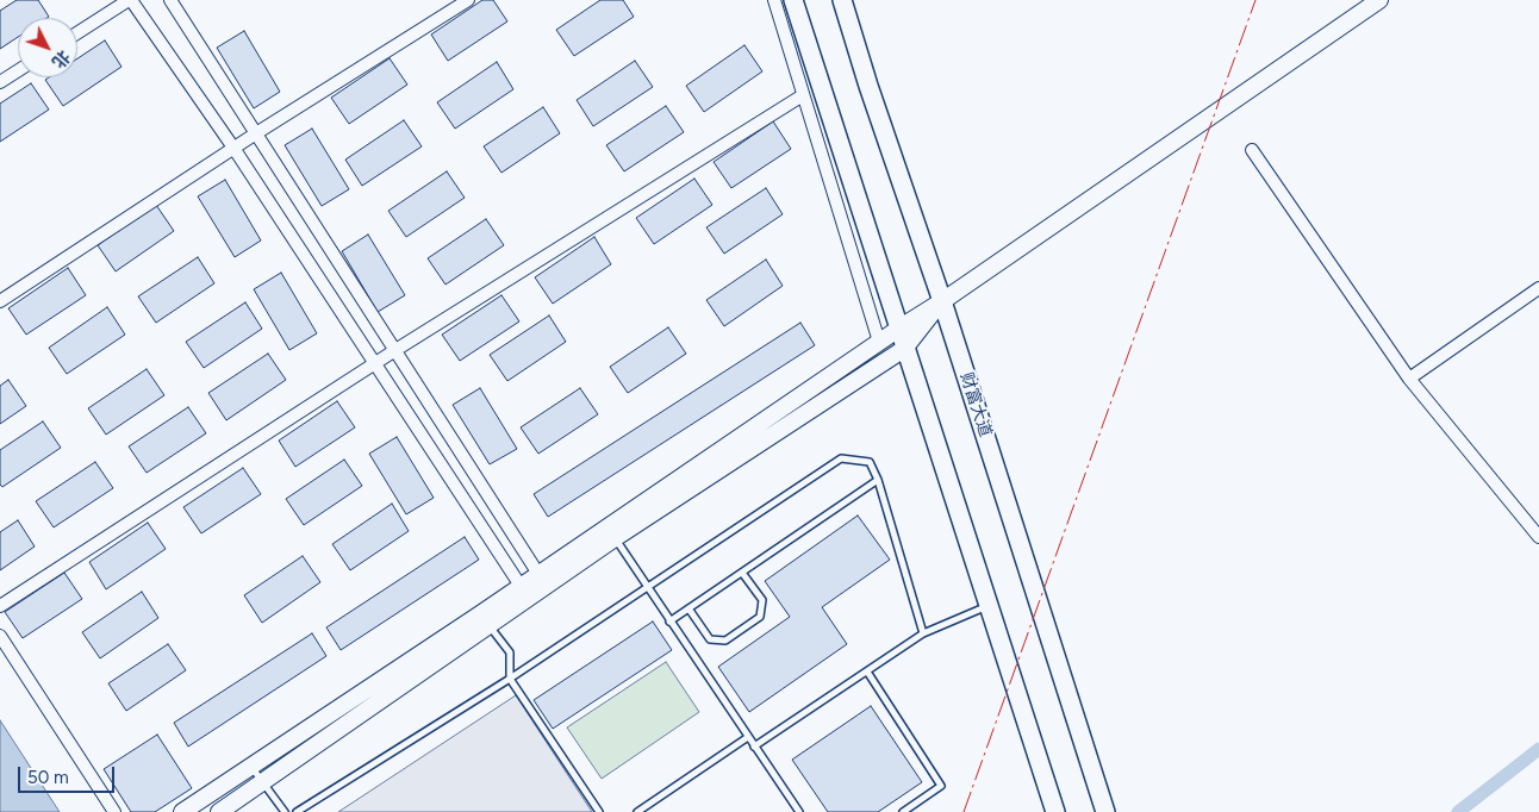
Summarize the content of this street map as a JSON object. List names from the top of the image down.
{
  "streets": {
    "main road": ["财富大道"]
  },
  "scale_bar": "50 m",
  "north": "bottom right"
}
